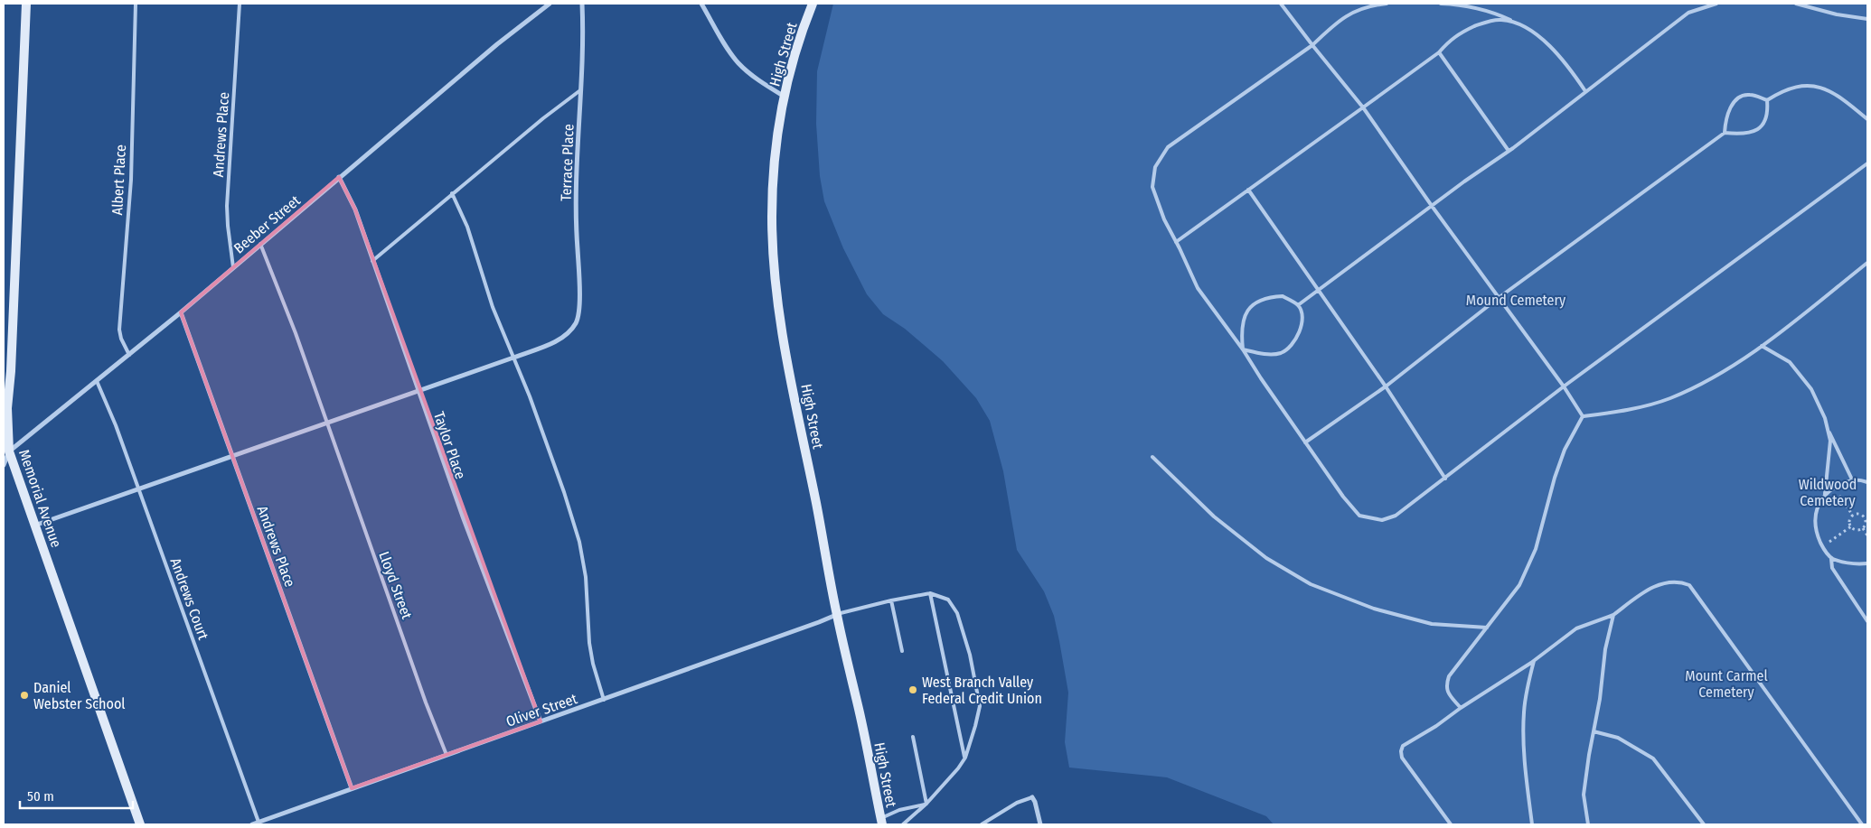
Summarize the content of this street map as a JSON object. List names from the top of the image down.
{
  "streets": {
    "street": [
      "High Street",
      "Andrews Place",
      "Terrace Place",
      "Beeber Street",
      "Taylor Place",
      "Memorial Avenue",
      "Oliver Street"
    ],
    "lane": ["Albert Place", "Lloyd Street", "Andrews Court"]
  },
  "crossings": [
    ["High Street", "Oliver Street"],
    ["Andrews Place", "Beeber Street"],
    ["Andrews Place", "Oliver Street"],
    ["Albert Place", "Beeber Street"],
    ["Beeber Street", "Taylor Place"],
    ["Beeber Street", "Memorial Avenue"],
    ["Beeber Street", "Lloyd Street"],
    ["Beeber Street", "Andrews Court"],
    ["Taylor Place", "Oliver Street"],
    ["Lloyd Street", "Oliver Street"],
    ["Andrews Court", "Oliver Street"]
  ],
  "parks": ["Mound Cemetery", "Wildwood Cemetery", "Mount Carmel Cemetery"],
  "places": ["West Branch Valley Federal Credit Union", "Daniel Webster School"],
  "scale_bar": "50 m"
}
